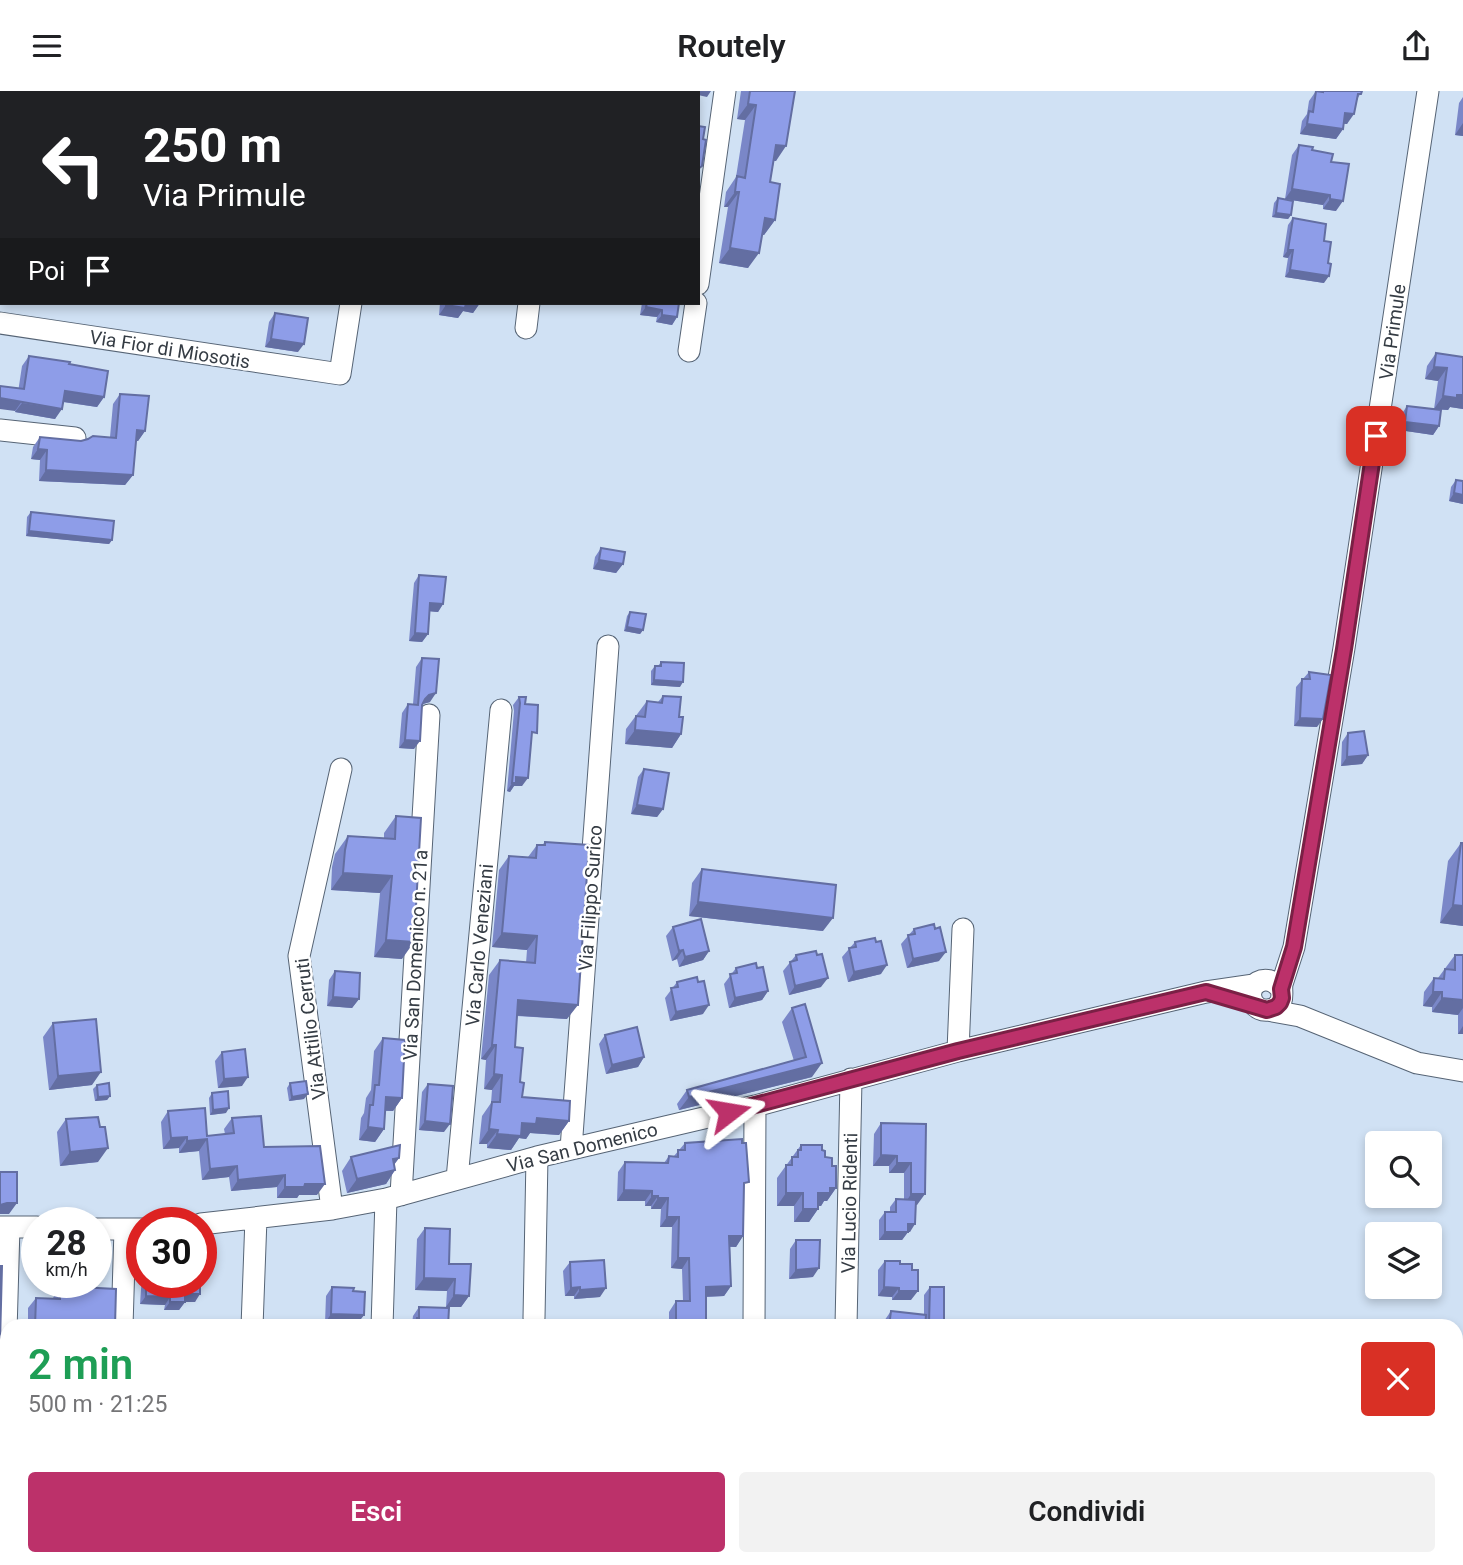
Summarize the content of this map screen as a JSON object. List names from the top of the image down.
{
  "streets": {
    "street": [
      "Via Primule",
      "Via Fior di Miosotis",
      "Via Filippo Surico",
      "Via Carlo Veneziani",
      "Via San Domenico n. 21a",
      "Via Attilio Cerruti",
      "Via San Domenico",
      "Via Lucio Ridenti"
    ]
  },
  "crossings": [
    ["Via Primule", "Via San Domenico"],
    ["Via Filippo Surico", "Via San Domenico"],
    ["Via Carlo Veneziani", "Via San Domenico"],
    ["Via San Domenico n. 21a", "Via San Domenico"],
    ["Via Attilio Cerruti", "Via San Domenico"],
    ["Via San Domenico", "Via Lucio Ridenti"]
  ],
  "page": {
    "header": "Routely",
    "turn": ["250 m", "Via Primule"],
    "then": "Poi",
    "speed": "28 km/h",
    "limit": "30",
    "heading": ["2 min", "500 m · 21:25"],
    "buttons": ["Esci", "Condividi"]
  }
}
